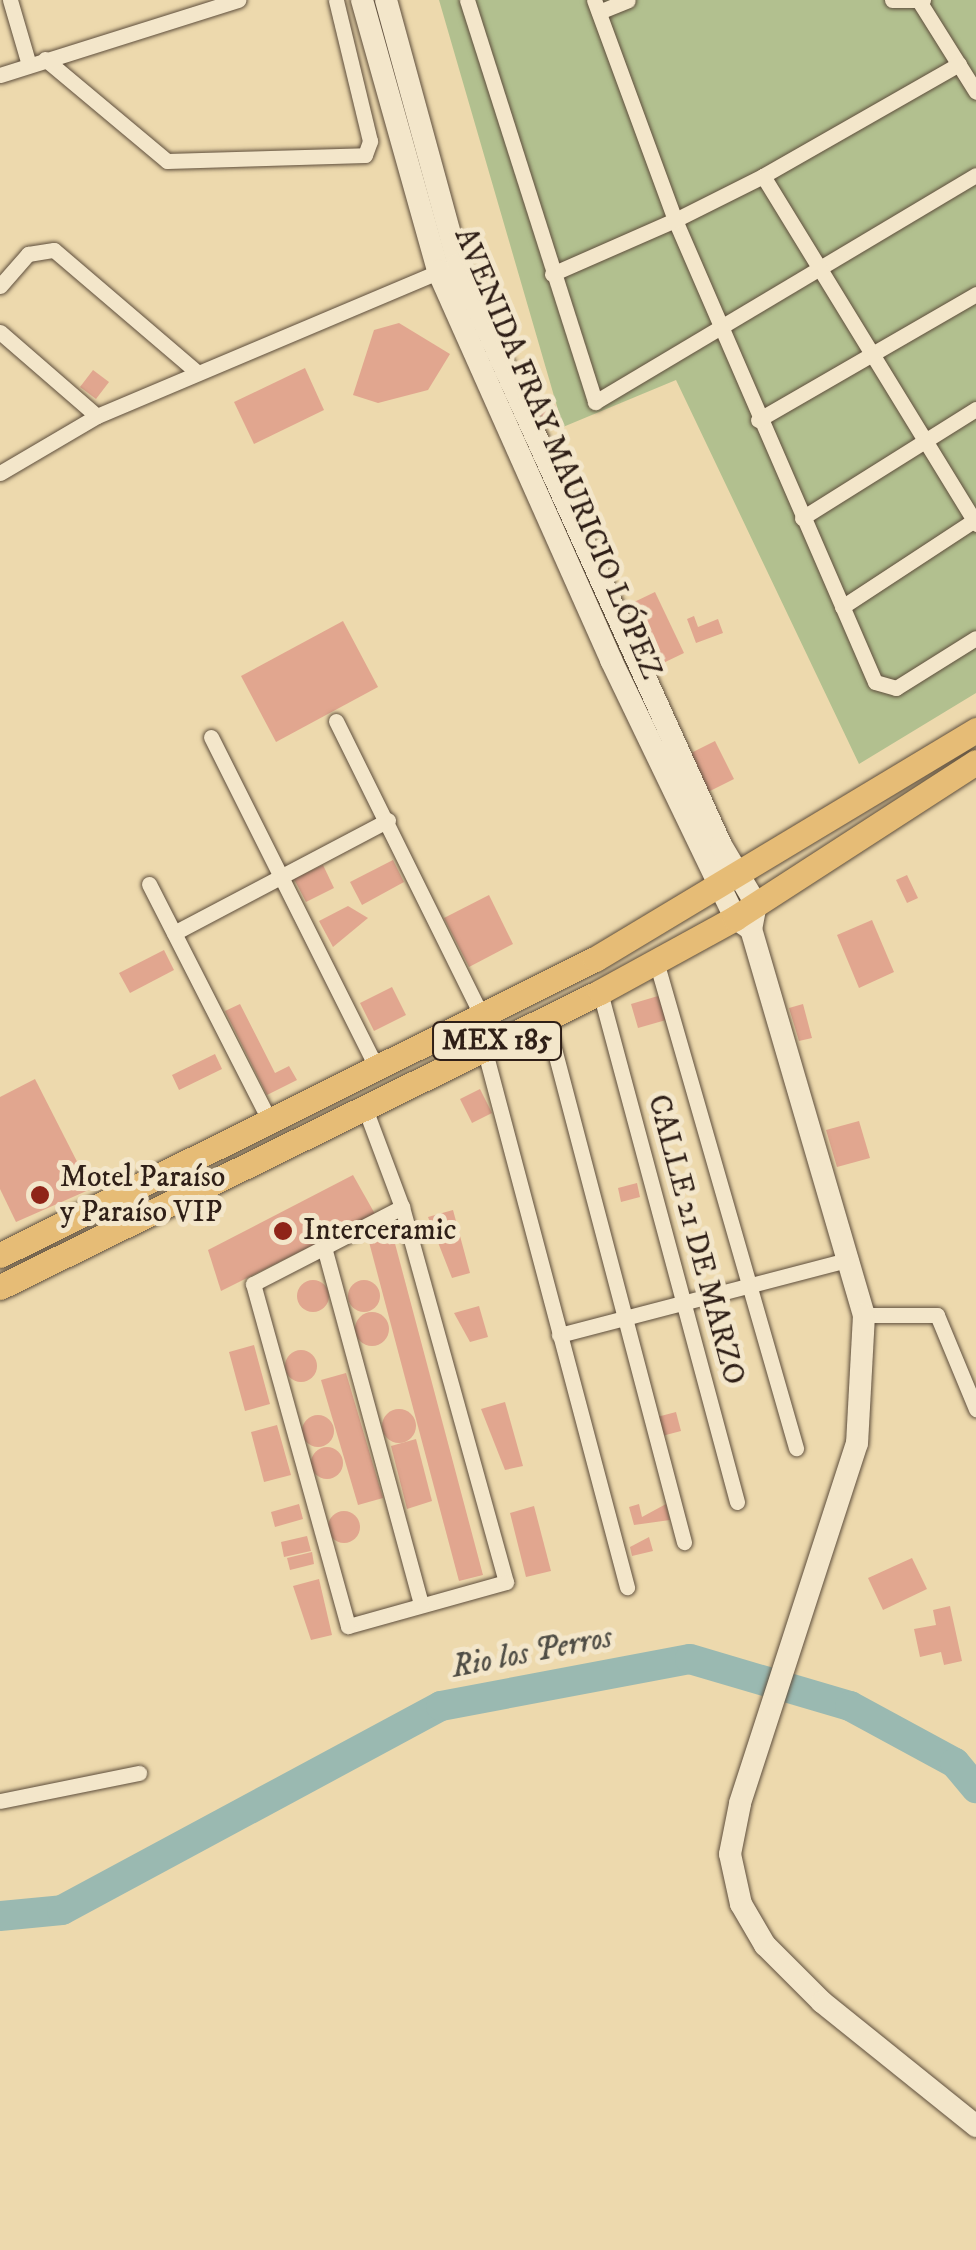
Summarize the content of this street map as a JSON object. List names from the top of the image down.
{
  "streets": {
    "main road": ["MEX 185"],
    "street": ["AVENIDA FRAY MAURICIO LÓPEZ", "CALLE 21 DE MARZO"]
  },
  "crossings": [
    ["AVENIDA FRAY MAURICIO LÓPEZ", "MEX 185"],
    ["MEX 185", "CALLE 21 DE MARZO"]
  ],
  "water": ["Rio los Perros"],
  "places": ["Motel Paraíso y Paraíso VIP", "Interceramic"]
}
